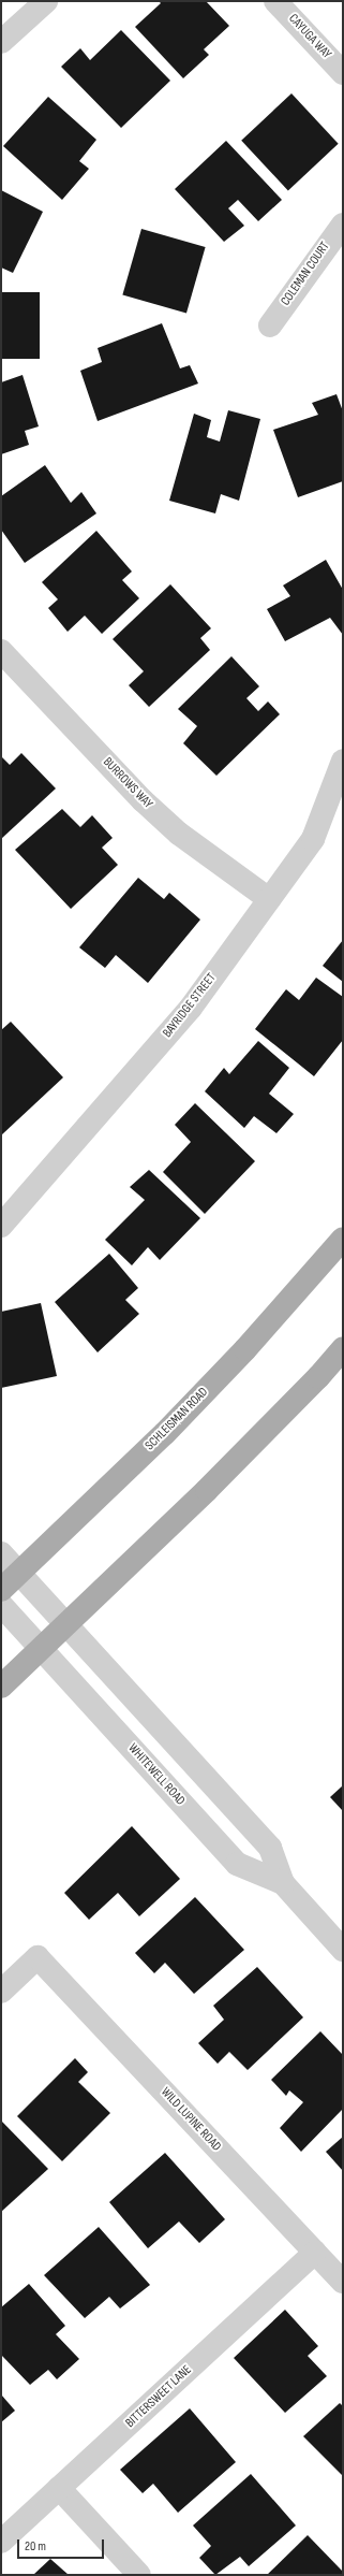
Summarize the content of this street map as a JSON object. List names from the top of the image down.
{
  "streets": {
    "main road": ["SCHLEISMAN ROAD"],
    "street": [
      "CAYUGA WAY",
      "COLEMAN COURT",
      "BURROWS WAY",
      "BAYRIDGE STREET",
      "WHITEWELL ROAD",
      "WILD LUPINE ROAD",
      "BITTERSWEET LANE"
    ]
  },
  "crossings": [
    ["BURROWS WAY", "BAYRIDGE STREET"],
    ["SCHLEISMAN ROAD", "WHITEWELL ROAD"],
    ["WILD LUPINE ROAD", "BITTERSWEET LANE"]
  ],
  "scale_bar": "20 m"
}
